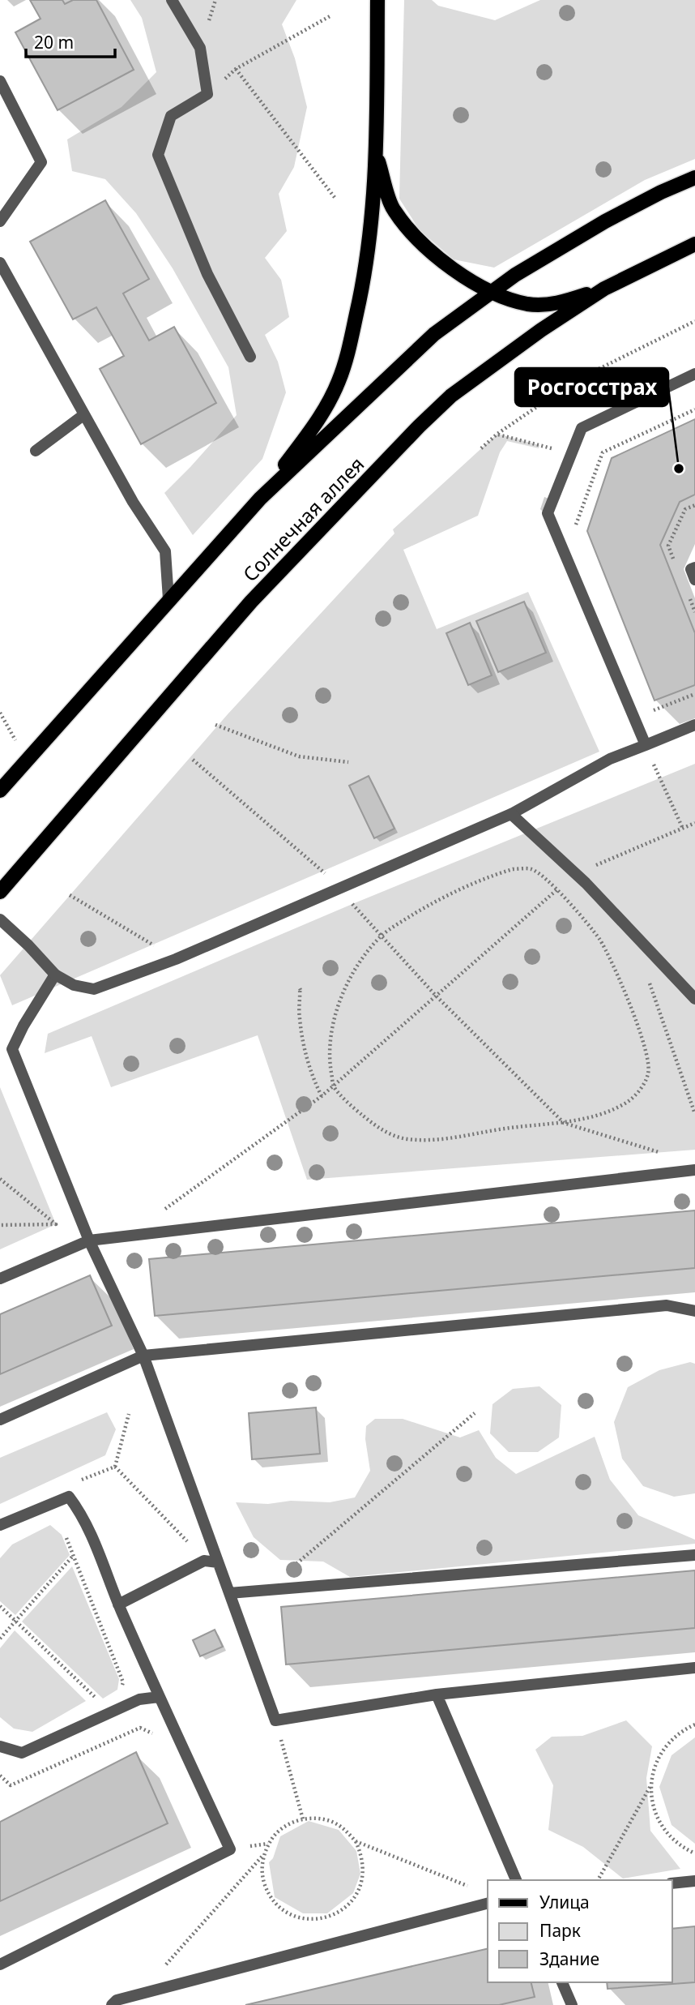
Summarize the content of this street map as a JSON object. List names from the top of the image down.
{
  "streets": {
    "main road": ["Солнечная аллея"]
  },
  "places": ["Росгосстрах"],
  "legend": ["Улица", "Парк", "Здание"],
  "scale_bar": "20 m"
}
